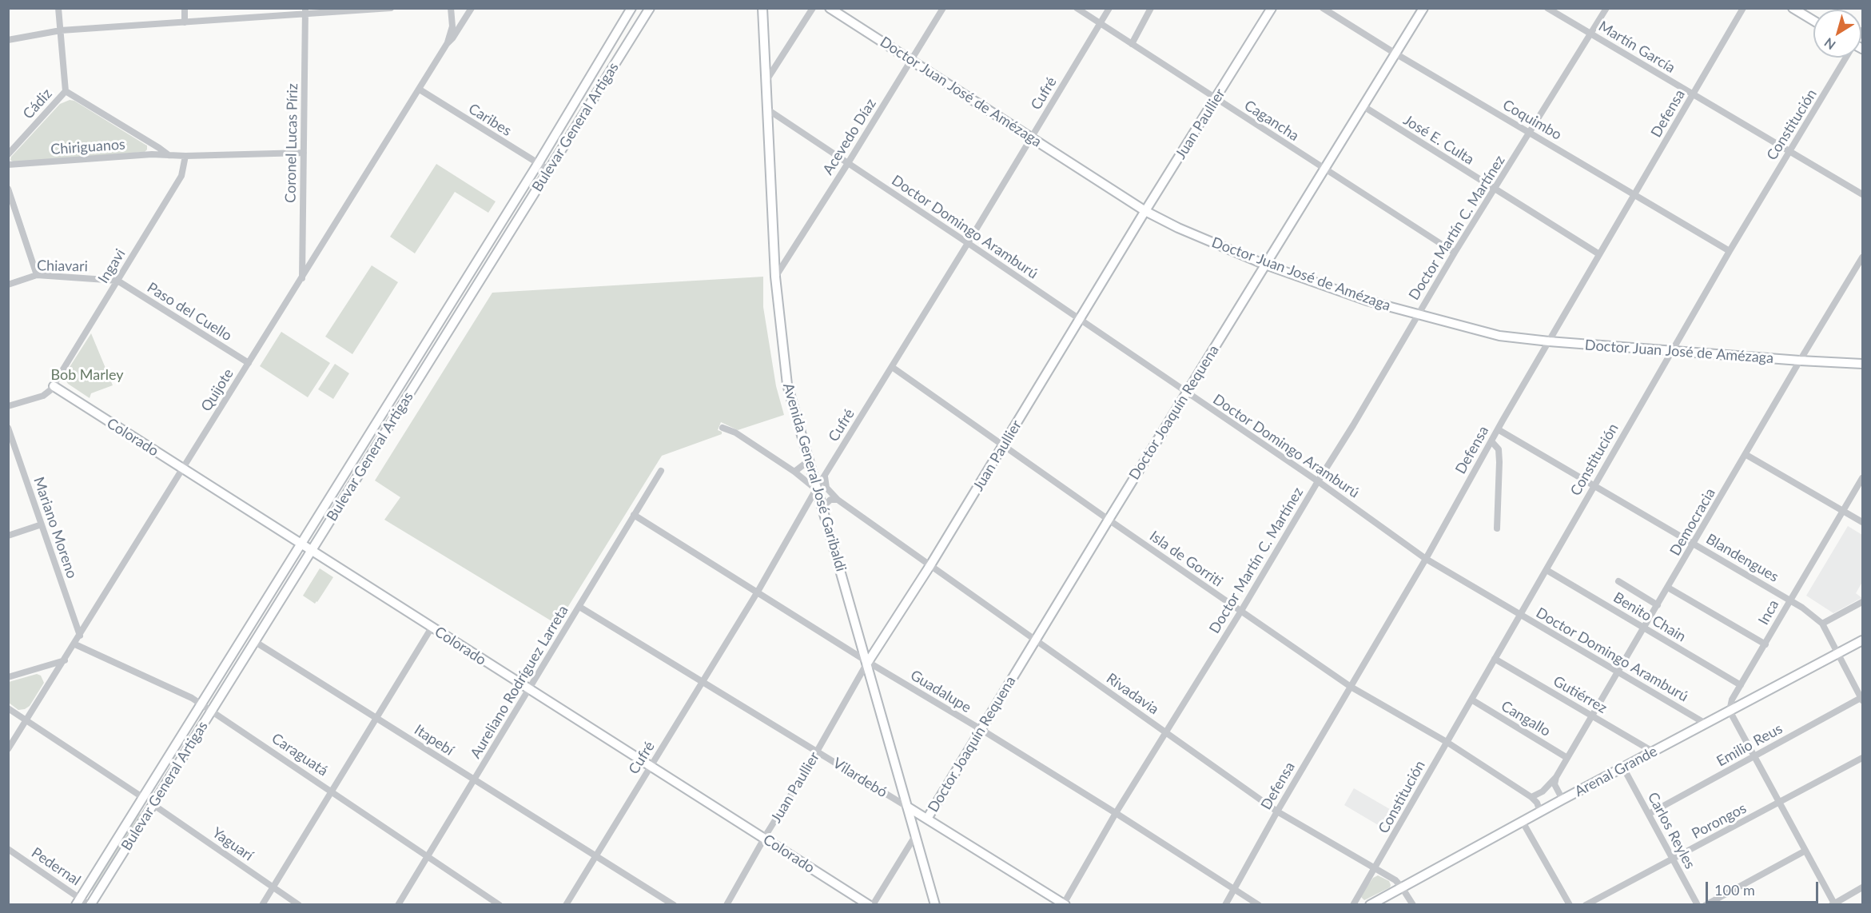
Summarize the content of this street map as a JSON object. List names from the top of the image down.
{
  "streets": {
    "street": [
      "Martín García",
      "Doctor Juan José de Amézaga",
      "Cufré",
      "Cádiz",
      "Defensa",
      "Caribes",
      "Coquimbo",
      "Cagancha",
      "Juan Paullier",
      "Constitución",
      "Bulevar General Artigas",
      "Acevedo Díaz",
      "José E. Culta",
      "Coronel Lucas Píriz",
      "Chiriguanos",
      "Doctor Domingo Aramburú",
      "Doctor Martín C. Martínez",
      "Chiavari",
      "Ingavi",
      "Paso del Cuello",
      "Quijote",
      "Doctor Joaquín Requena",
      "Colorado",
      "Avenida General José Garibaldi",
      "Democracia",
      "Mariano Moreno",
      "Blandengues",
      "Isla de Gorriti",
      "Inca",
      "Benito Chain",
      "Aureliano Rodríguez Larreta",
      "Guadalupe",
      "Rivadavia",
      "Gutiérrez",
      "Cangallo",
      "Itapebí",
      "Emilio Reus",
      "Caraguatá",
      "Arenal Grande",
      "Vilardebó",
      "Porongos",
      "Carlos Reyles",
      "Yaguarí",
      "Pedernal"
    ]
  },
  "crossings": [
    ["Martín García", "Defensa"],
    ["Martín García", "Constitución"],
    ["Martín García", "Doctor Martín C. Martínez"],
    ["Doctor Juan José de Amézaga", "Cufré"],
    ["Doctor Juan José de Amézaga", "Defensa"],
    ["Doctor Juan José de Amézaga", "Juan Paullier"],
    ["Doctor Juan José de Amézaga", "Constitución"],
    ["Doctor Juan José de Amézaga", "Acevedo Díaz"],
    ["Doctor Juan José de Amézaga", "Doctor Martín C. Martínez"],
    ["Doctor Juan José de Amézaga", "Doctor Joaquín Requena"],
    ["Doctor Juan José de Amézaga", "Democracia"],
    ["Cufré", "Cagancha"],
    ["Cufré", "Doctor Domingo Aramburú"],
    ["Cufré", "Colorado"],
    ["Cufré", "Avenida General José Garibaldi"],
    ["Cufré", "Isla de Gorriti"],
    ["Cufré", "Guadalupe"],
    ["Cufré", "Rivadavia"],
    ["Cufré", "Itapebí"],
    ["Cufré", "Vilardebó"],
    ["Cádiz", "Chiriguanos"],
    ["Defensa", "Coquimbo"],
    ["Defensa", "José E. Culta"],
    ["Defensa", "Doctor Domingo Aramburú"],
    ["Defensa", "Blandengues"],
    ["Defensa", "Isla de Gorriti"],
    ["Defensa", "Guadalupe"],
    ["Defensa", "Rivadavia"],
    ["Caribes", "Bulevar General Artigas"],
    ["Caribes", "Quijote"],
    ["Coquimbo", "Constitución"],
    ["Coquimbo", "Doctor Martín C. Martínez"],
    ["Coquimbo", "Doctor Joaquín Requena"],
    ["Cagancha", "Juan Paullier"],
    ["Cagancha", "Doctor Martín C. Martínez"],
    ["Cagancha", "Doctor Joaquín Requena"],
    ["Juan Paullier", "Doctor Domingo Aramburú"],
    ["Juan Paullier", "Colorado"],
    ["Juan Paullier", "Avenida General José Garibaldi"],
    ["Juan Paullier", "Isla de Gorriti"],
    ["Juan Paullier", "Guadalupe"],
    ["Juan Paullier", "Rivadavia"],
    ["Juan Paullier", "Vilardebó"],
    ["Constitución", "Doctor Domingo Aramburú"],
    ["Constitución", "Blandengues"],
    ["Constitución", "Isla de Gorriti"],
    ["Constitución", "Benito Chain"],
    ["Constitución", "Rivadavia"],
    ["Constitución", "Gutiérrez"],
    ["Constitución", "Cangallo"],
    ["Bulevar General Artigas", "Colorado"],
    ["Bulevar General Artigas", "Itapebí"],
    ["Bulevar General Artigas", "Caraguatá"],
    ["Bulevar General Artigas", "Yaguarí"],
    ["Bulevar General Artigas", "Pedernal"],
    ["Acevedo Díaz", "Doctor Domingo Aramburú"],
    ["Acevedo Díaz", "Avenida General José Garibaldi"],
    ["José E. Culta", "Doctor Martín C. Martínez"],
    ["José E. Culta", "Doctor Joaquín Requena"],
    ["Coronel Lucas Píriz", "Chiriguanos"],
    ["Coronel Lucas Píriz", "Quijote"],
    ["Chiriguanos", "Ingavi"],
    ["Doctor Domingo Aramburú", "Doctor Martín C. Martínez"],
    ["Doctor Domingo Aramburú", "Doctor Joaquín Requena"],
    ["Doctor Domingo Aramburú", "Avenida General José Garibaldi"],
    ["Doctor Domingo Aramburú", "Democracia"],
    ["Doctor Domingo Aramburú", "Arenal Grande"],
    ["Doctor Martín C. Martínez", "Isla de Gorriti"],
    ["Doctor Martín C. Martínez", "Guadalupe"],
    ["Doctor Martín C. Martínez", "Rivadavia"],
    ["Doctor Martín C. Martínez", "Vilardebó"],
    ["Chiavari", "Ingavi"],
    ["Chiavari", "Paso del Cuello"],
    ["Ingavi", "Paso del Cuello"],
    ["Ingavi", "Colorado"],
    ["Paso del Cuello", "Quijote"],
    ["Quijote", "Colorado"],
    ["Quijote", "Mariano Moreno"],
    ["Quijote", "Caraguatá"],
    ["Doctor Joaquín Requena", "Isla de Gorriti"],
    ["Doctor Joaquín Requena", "Guadalupe"],
    ["Doctor Joaquín Requena", "Rivadavia"],
    ["Doctor Joaquín Requena", "Vilardebó"],
    ["Colorado", "Aureliano Rodríguez Larreta"],
    ["Avenida General José Garibaldi", "Guadalupe"],
    ["Avenida General José Garibaldi", "Vilardebó"],
    ["Democracia", "Blandengues"],
    ["Democracia", "Isla de Gorriti"],
    ["Democracia", "Benito Chain"],
    ["Democracia", "Gutiérrez"],
    ["Democracia", "Cangallo"],
    ["Blandengues", "Inca"],
    ["Blandengues", "Emilio Reus"],
    ["Blandengues", "Arenal Grande"],
    ["Isla de Gorriti", "Arenal Grande"],
    ["Inca", "Benito Chain"],
    ["Inca", "Arenal Grande"],
    ["Aureliano Rodríguez Larreta", "Guadalupe"],
    ["Aureliano Rodríguez Larreta", "Itapebí"],
    ["Aureliano Rodríguez Larreta", "Caraguatá"],
    ["Aureliano Rodríguez Larreta", "Vilardebó"],
    ["Rivadavia", "Arenal Grande"],
    ["Gutiérrez", "Arenal Grande"],
    ["Emilio Reus", "Carlos Reyles"],
    ["Arenal Grande", "Carlos Reyles"],
    ["Porongos", "Carlos Reyles"]
  ],
  "parks": ["Bob Marley"],
  "scale_bar": "100 m",
  "north": "bottom left"
}
